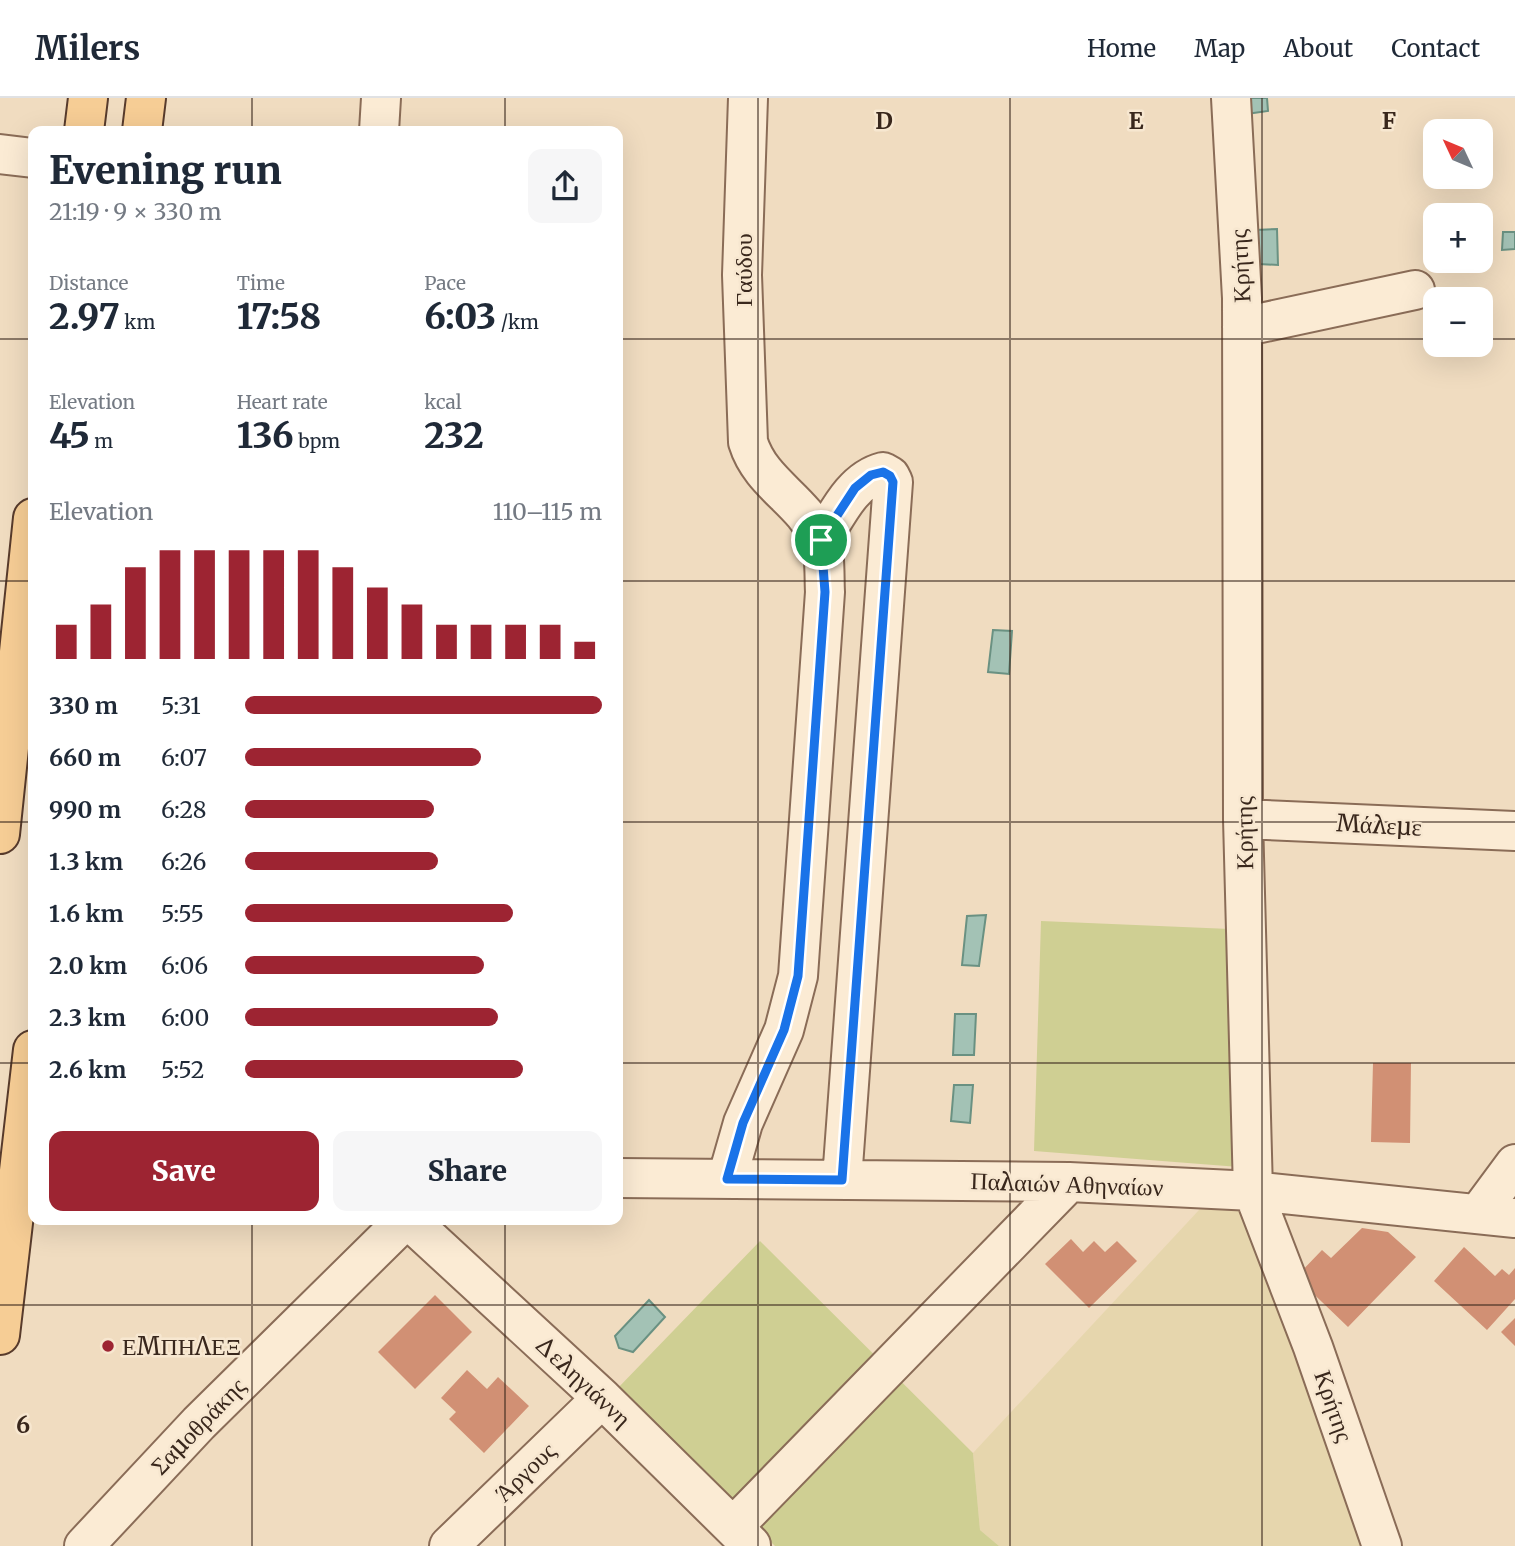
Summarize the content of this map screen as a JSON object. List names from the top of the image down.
{
  "streets": {
    "street": [
      "Κρήτης",
      "Γαύδου",
      "Μάλεμε",
      "Παλαιών Αθηναίων",
      "Δεληγιάννη",
      "Σαμοθράκης",
      "Άργους"
    ]
  },
  "crossings": [
    ["Κρήτης", "Μάλεμε"],
    ["Κρήτης", "Παλαιών Αθηναίων"],
    ["Δεληγιάννη", "Άργους"]
  ],
  "places": ["ΕΜΠΗΛΕΞ"],
  "north": "top left",
  "page": {
    "header": "Milers",
    "nav": [
      "Home",
      "Map",
      "About",
      "Contact"
    ],
    "map_buttons": ["+", "−"],
    "heading": ["Evening run", "21:19 · 9 × 330 m"],
    "stats": [
      ["Distance", "2.97 km"],
      ["Time", "17:58"],
      ["Pace", "6:03 /km"],
      ["Elevation", "45 m"],
      ["Heart rate", "136 bpm"],
      ["kcal", "232"]
    ],
    "chart": ["Elevation", "110–115 m"],
    "list": [
      {
        "name": "330 m",
        "note": "5:31"
      },
      {
        "name": "660 m",
        "note": "6:07"
      },
      {
        "name": "990 m",
        "note": "6:28"
      },
      {
        "name": "1.3 km",
        "note": "6:26"
      },
      {
        "name": "1.6 km",
        "note": "5:55"
      },
      {
        "name": "2.0 km",
        "note": "6:06"
      },
      {
        "name": "2.3 km",
        "note": "6:00"
      },
      {
        "name": "2.6 km",
        "note": "5:52"
      }
    ],
    "buttons": ["Save", "Share"]
  },
  "grid": {
    "columns": ["D", "E", "F"],
    "rows": ["6"]
  }
}
